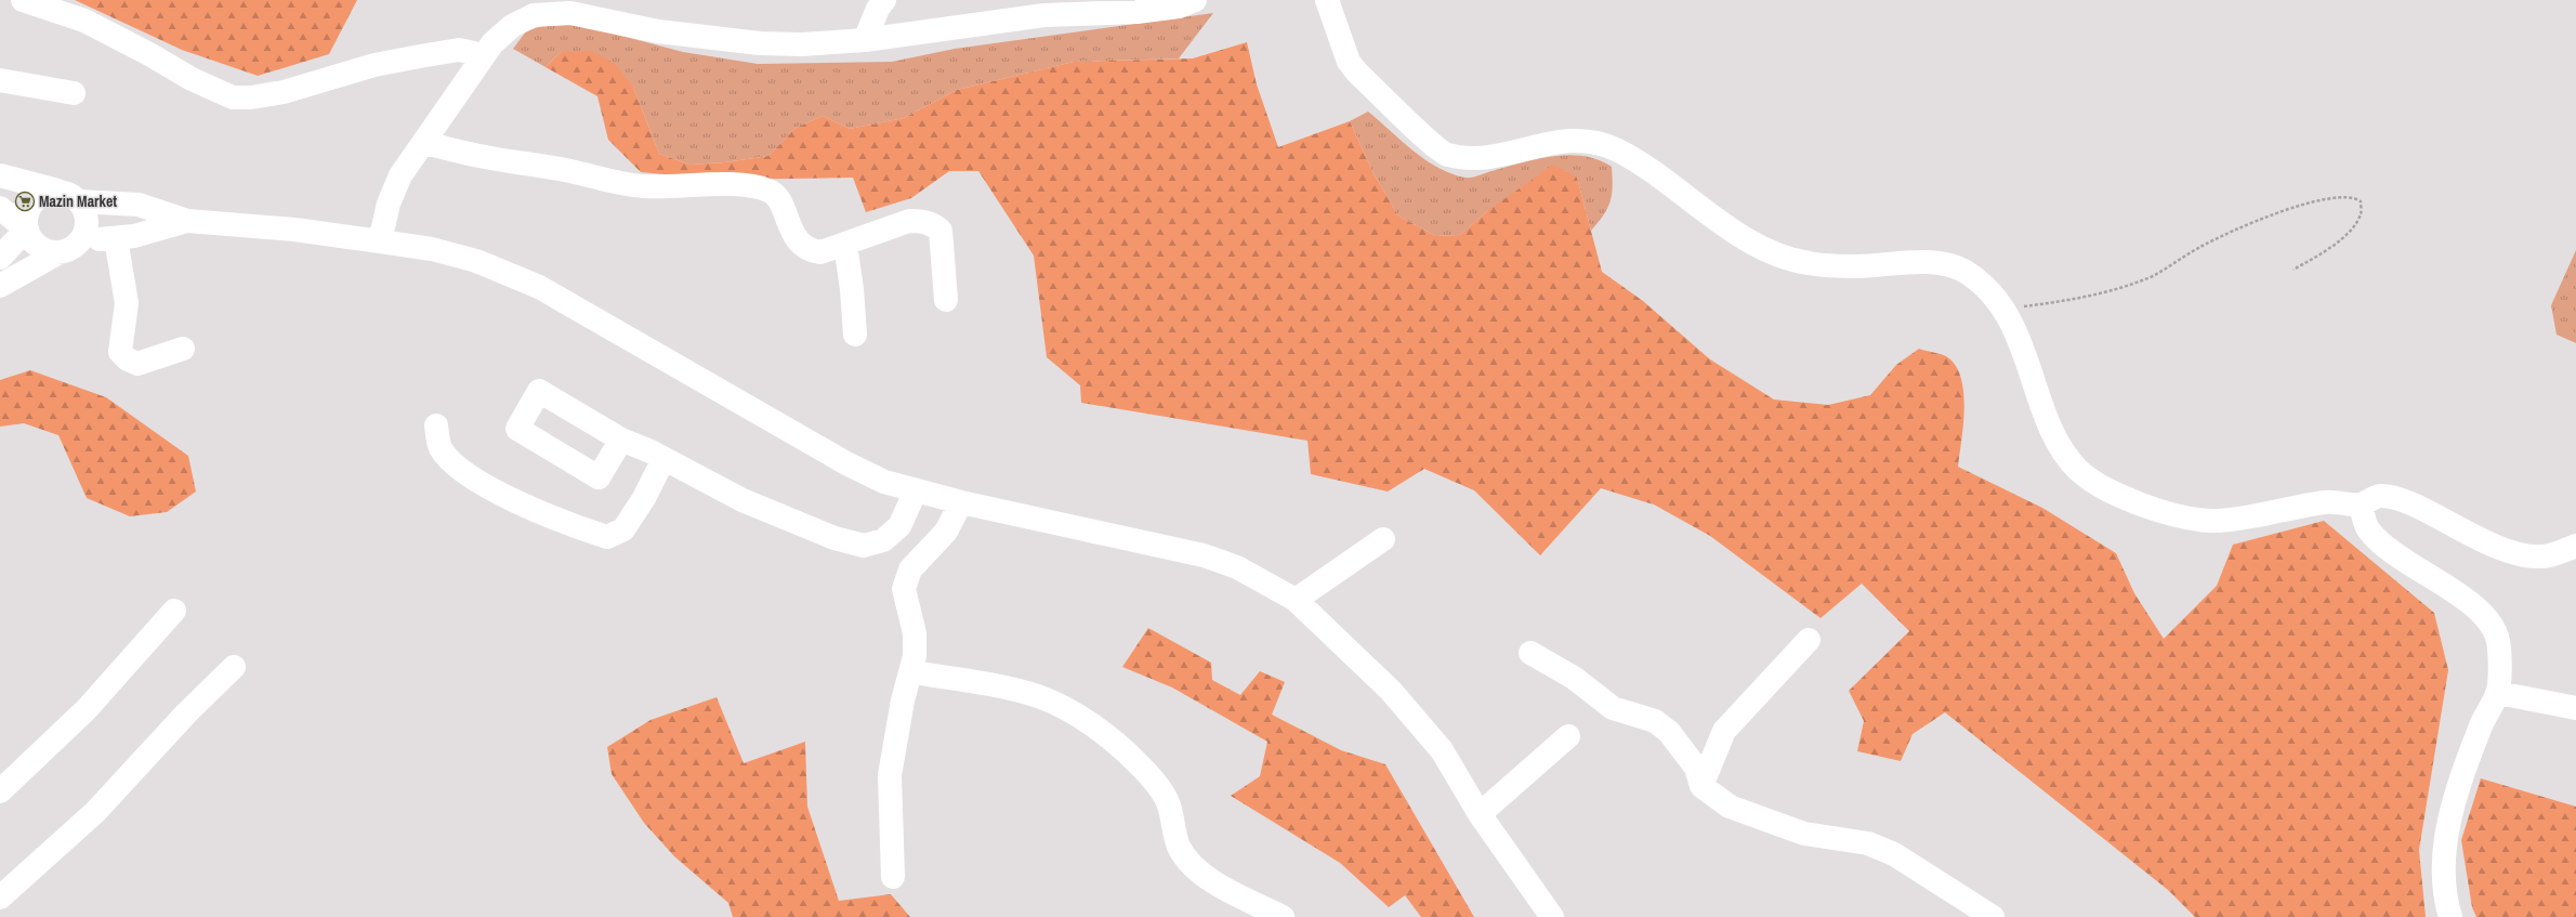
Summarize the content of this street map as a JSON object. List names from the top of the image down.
{
  "places": {
    "supermarket": ["Mazin Market"]
  }
}
